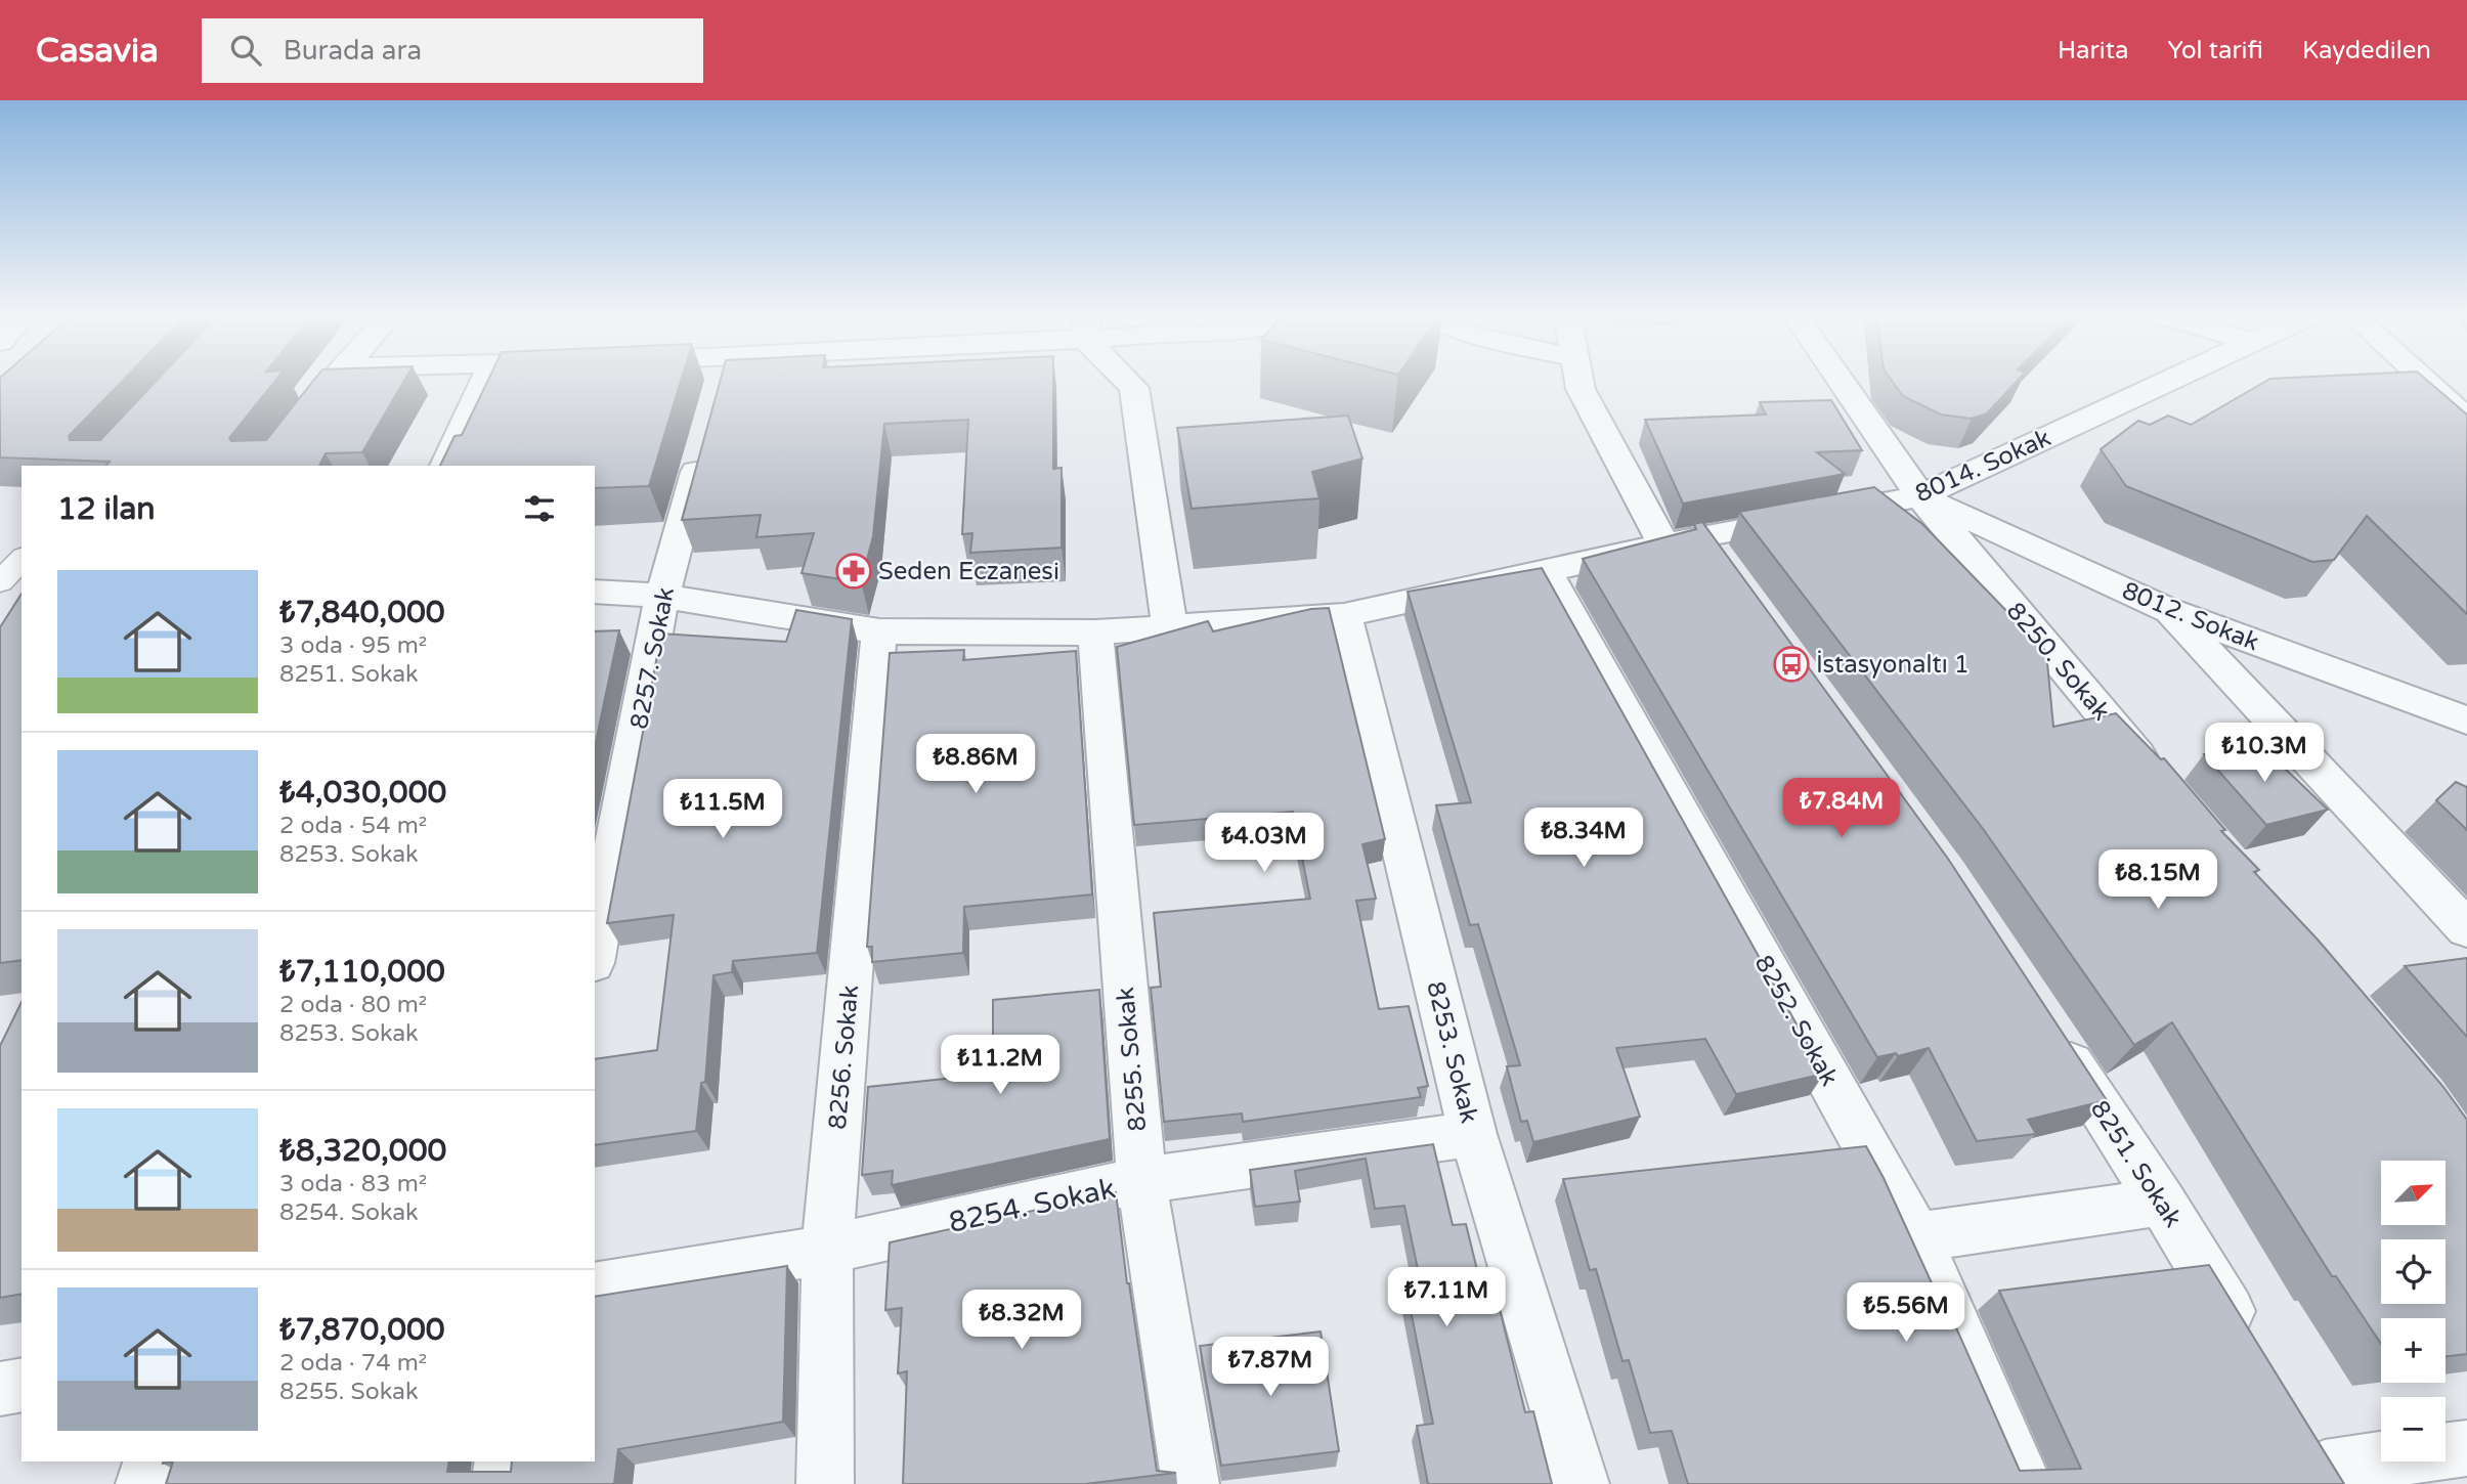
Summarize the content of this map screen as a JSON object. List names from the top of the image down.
{
  "streets": {
    "street": [
      "8014. Sokak",
      "8012. Sokak",
      "8257. Sokak",
      "8250. Sokak",
      "8252. Sokak",
      "8253. Sokak",
      "8256. Sokak",
      "8255. Sokak",
      "8251. Sokak",
      "8254. Sokak"
    ]
  },
  "crossings": [
    ["8014. Sokak", "8012. Sokak"],
    ["8014. Sokak", "8257. Sokak"],
    ["8014. Sokak", "8250. Sokak"],
    ["8014. Sokak", "8252. Sokak"],
    ["8014. Sokak", "8253. Sokak"],
    ["8014. Sokak", "8256. Sokak"],
    ["8014. Sokak", "8255. Sokak"],
    ["8012. Sokak", "8250. Sokak"],
    ["8253. Sokak", "8254. Sokak"],
    ["8256. Sokak", "8254. Sokak"],
    ["8255. Sokak", "8254. Sokak"]
  ],
  "places": {
    "pharmacy": ["Seden Eczanesi"],
    "bus stop": ["İstasyonaltı 1"]
  },
  "north": "top right",
  "page": {
    "header": "Casavia",
    "search": "Burada ara",
    "nav": ["Harita", "Yol tarifi", "Kaydedilen"],
    "heading": "12 ilan",
    "list": [
      {
        "name": "₺7,840,000",
        "note": "3 oda · 95 m² · 8251. Sokak"
      },
      {
        "name": "₺4,030,000",
        "note": "2 oda · 54 m² · 8253. Sokak"
      },
      {
        "name": "₺7,110,000",
        "note": "2 oda · 80 m² · 8253. Sokak"
      },
      {
        "name": "₺8,320,000",
        "note": "3 oda · 83 m² · 8254. Sokak"
      },
      {
        "name": "₺7,870,000",
        "note": "2 oda · 74 m² · 8255. Sokak"
      }
    ],
    "price": [
      "₺10.3M",
      "₺8.86M",
      "₺7.84M",
      "₺11.5M",
      "₺8.34M",
      "₺4.03M",
      "₺8.15M",
      "₺11.2M",
      "₺7.11M",
      "₺5.56M",
      "₺8.32M",
      "₺7.87M"
    ],
    "map_buttons": ["+", "−"]
  }
}
